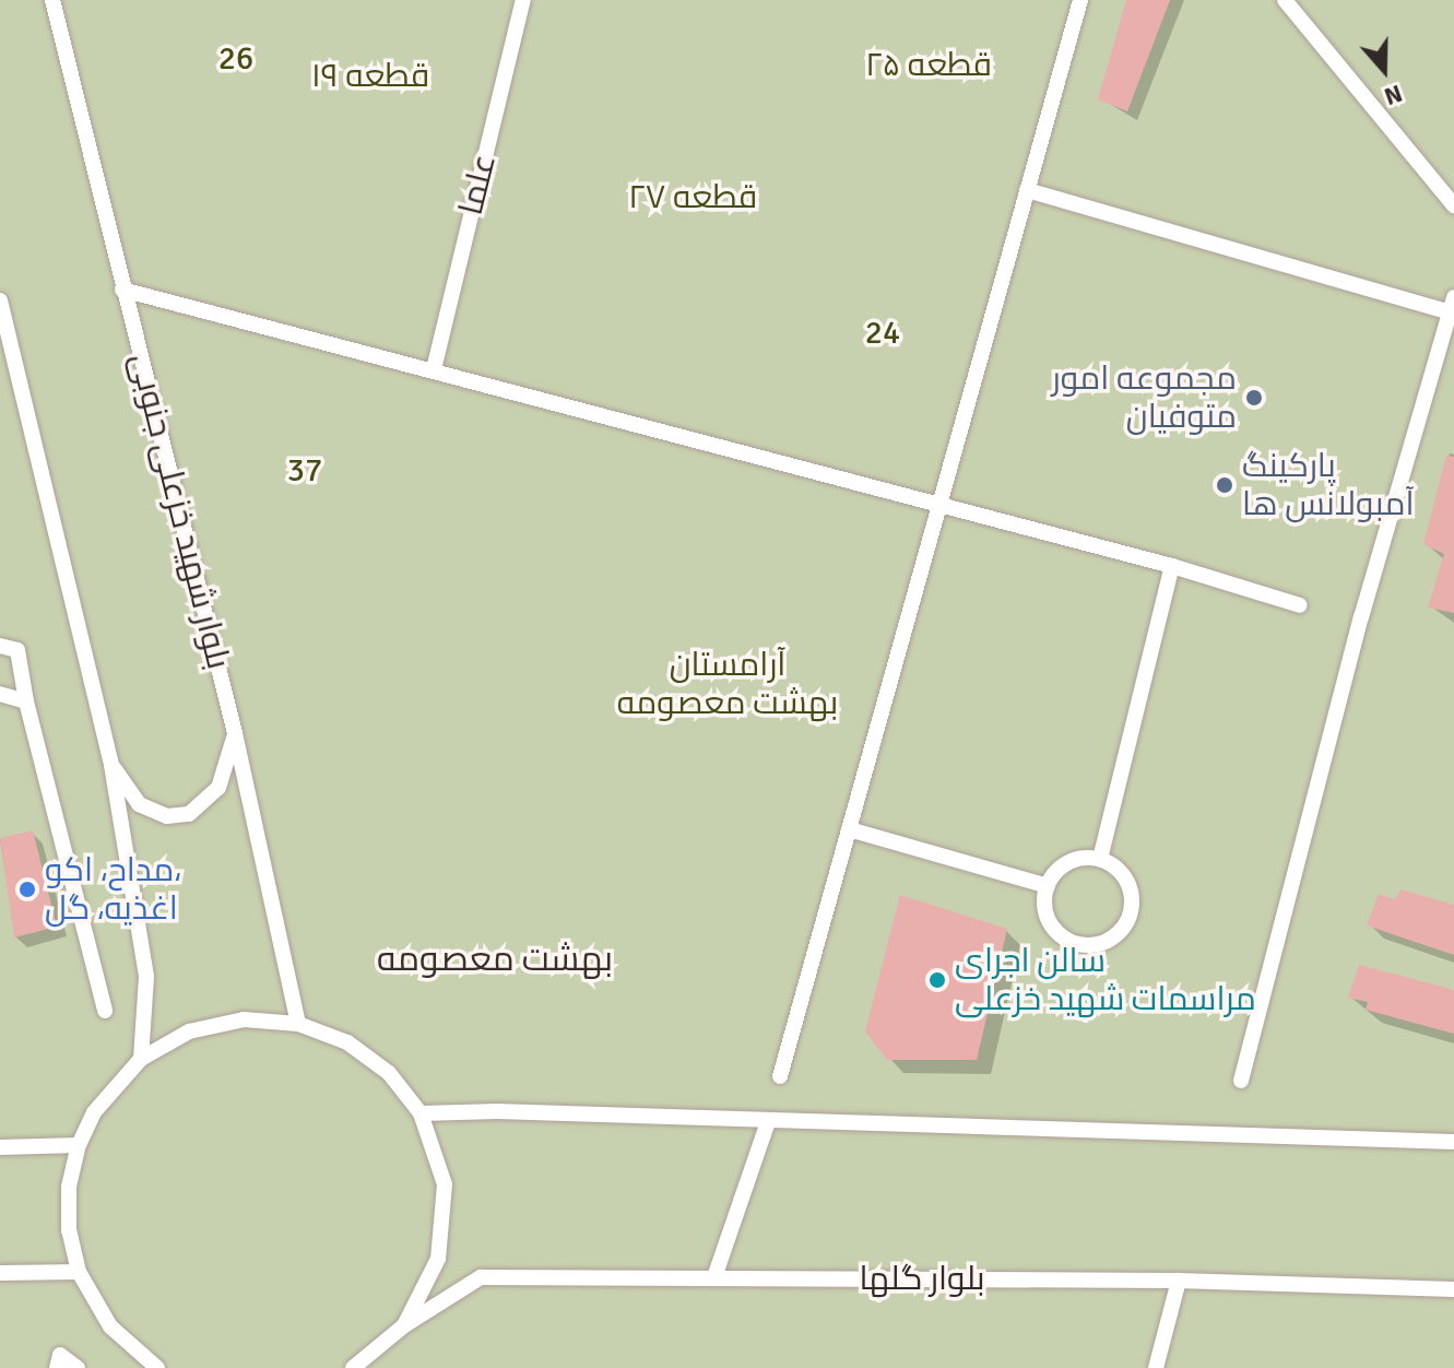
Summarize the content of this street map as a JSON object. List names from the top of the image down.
{
  "streets": {
    "lane": ["علما", "بلوار شهید خزعلی جنوبی", "بلوار گلها"]
  },
  "districts": ["بهشت معصومه"],
  "parks": [
    "26",
    "قطعه ۲۵",
    "قطعه ۱۹",
    "قطعه ۲۷",
    "24",
    "37",
    "آرامستان بهشت معصومه"
  ],
  "places": [
    "مجموعه امور متوفیان",
    "پارکینگ آمبولانس ها",
    "مداح، اکو، اغذیه، گل",
    "سالن اجرای مراسمات شهید خزعلی"
  ],
  "north": "bottom"
}
